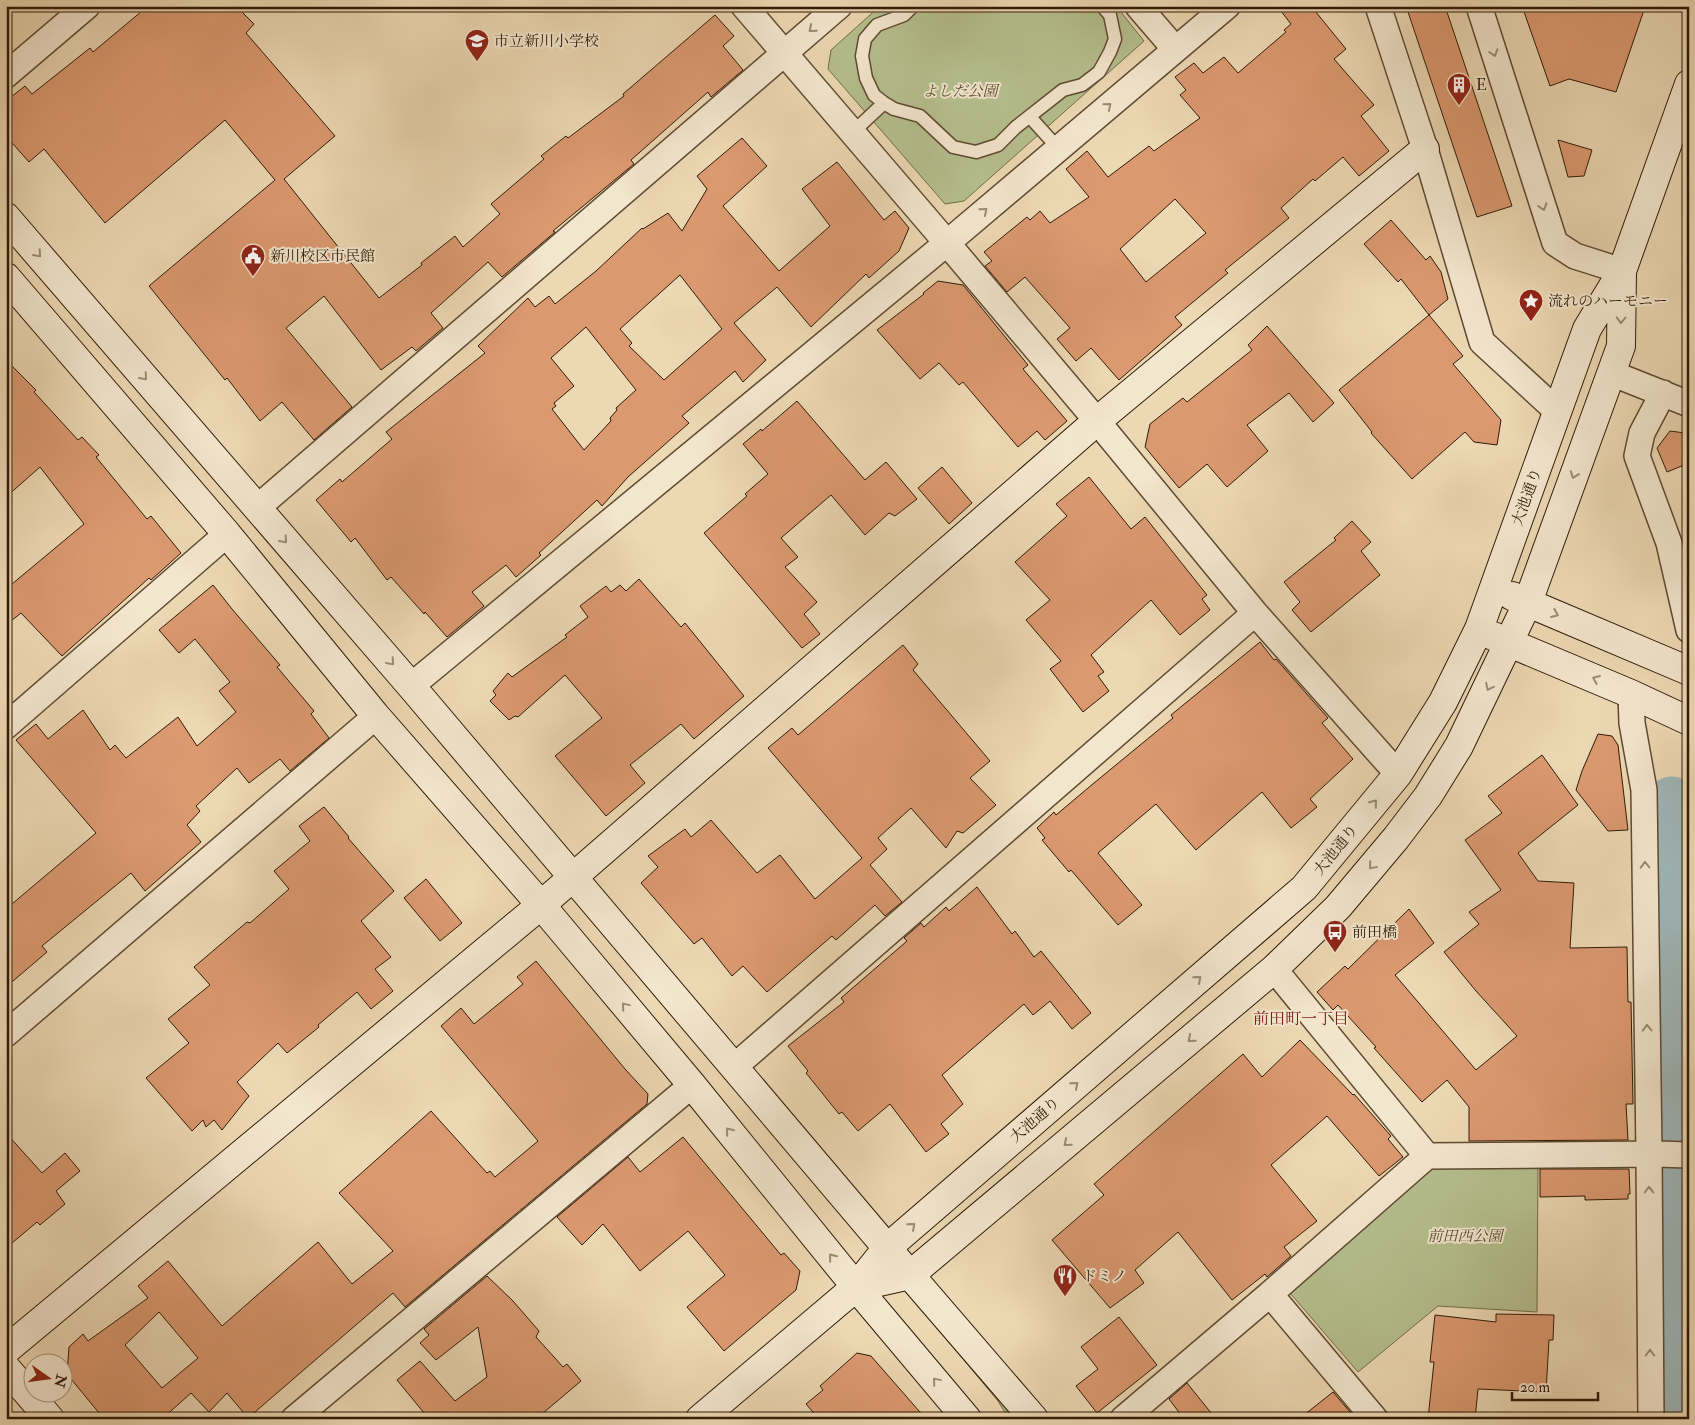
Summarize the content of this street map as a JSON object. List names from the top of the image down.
{
  "streets": {
    "street": ["大池通り"]
  },
  "districts": ["前田町一丁目"],
  "parks": ["よしだ公園", "前田西公園"],
  "places": {
    "school or university": ["市立新川小学校"],
    "building": ["E"],
    "public building": ["新川校区市民館"],
    "place": ["流れのハーモニー"],
    "bus stop": ["前田橋"],
    "restaurant": ["ドミノ"]
  },
  "scale_bar": "20 m",
  "north": "right"
}
